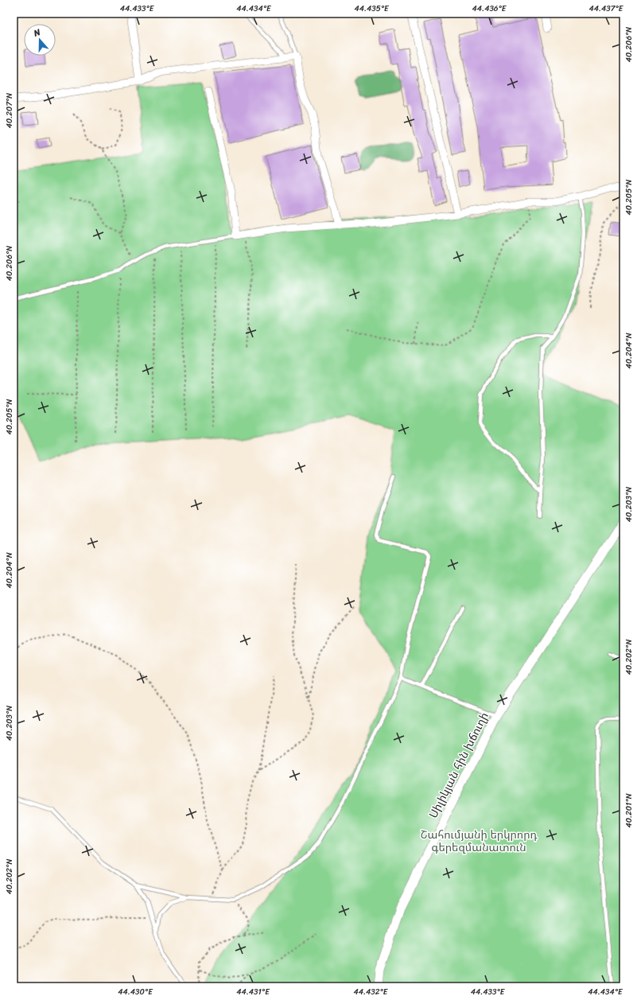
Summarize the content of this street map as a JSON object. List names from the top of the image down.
{
  "streets": {
    "street": ["Սիլիկյան հին խճուղի"]
  },
  "parks": ["Շահումյանի երկրորդ գերեզմանատուն"],
  "north": "top",
  "coordinates": [
    "44.433°E",
    "44.434°E",
    "44.435°E",
    "44.436°E",
    "44.437°E",
    "40.206°N",
    "40.207°N",
    "40.205°N",
    "40.204°N",
    "40.203°N",
    "40.202°N",
    "40.201°N",
    "44.430°E",
    "44.431°E",
    "44.432°E"
  ]
}
